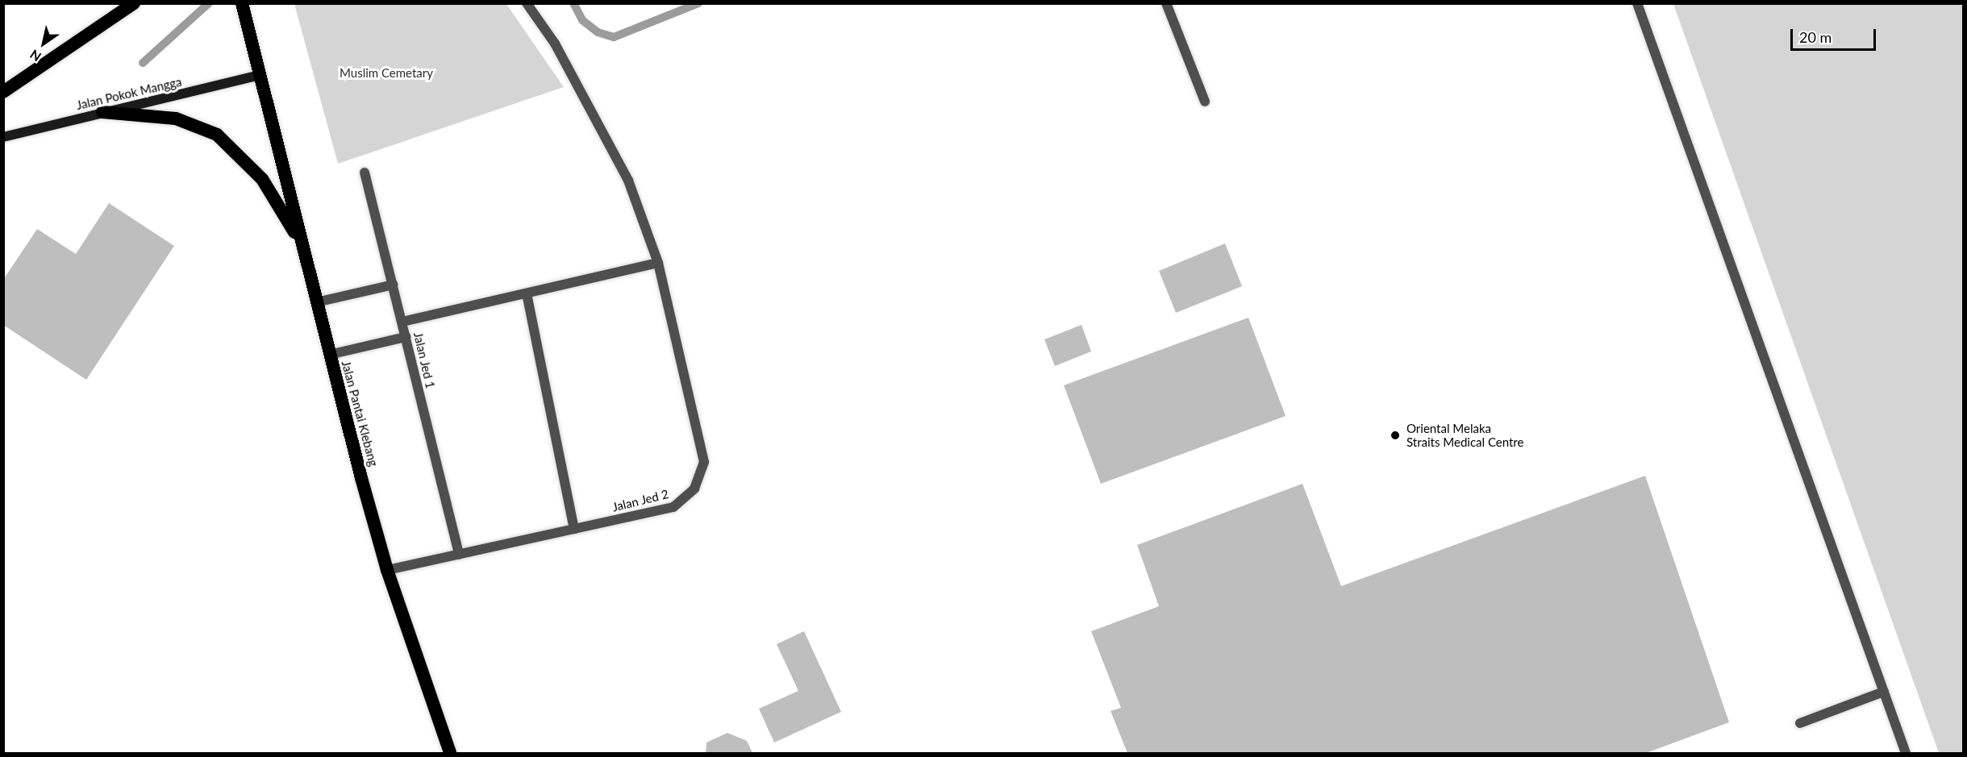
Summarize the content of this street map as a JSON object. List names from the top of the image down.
{
  "streets": {
    "highway": ["Jalan Pantai Klebang"],
    "main road": ["Jalan Pokok Mangga"],
    "street": ["Jalan Jed 1", "Jalan Jed 2"]
  },
  "crossings": [
    ["Jalan Pokok Mangga", "Jalan Pantai Klebang"],
    ["Jalan Jed 1", "Jalan Jed 2"],
    ["Jalan Pantai Klebang", "Jalan Jed 2"]
  ],
  "parks": ["Muslim Cemetary"],
  "places": ["Oriental Melaka Straits Medical Centre"],
  "scale_bar": "20 m",
  "north": "bottom left"
}
